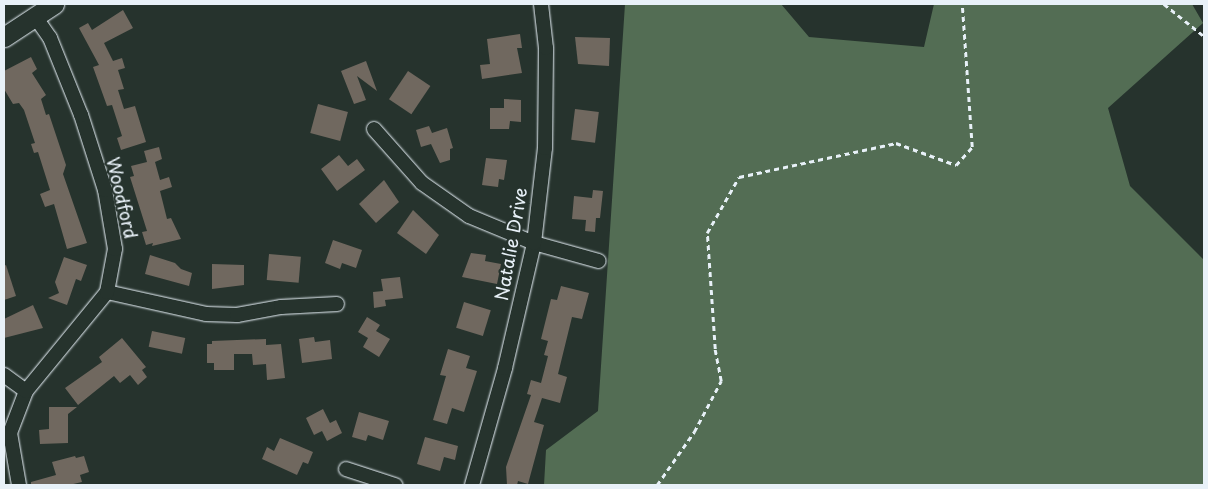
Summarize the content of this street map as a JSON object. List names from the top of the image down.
{
  "streets": {
    "street": ["Woodford", "Natalie Drive"]
  }
}
